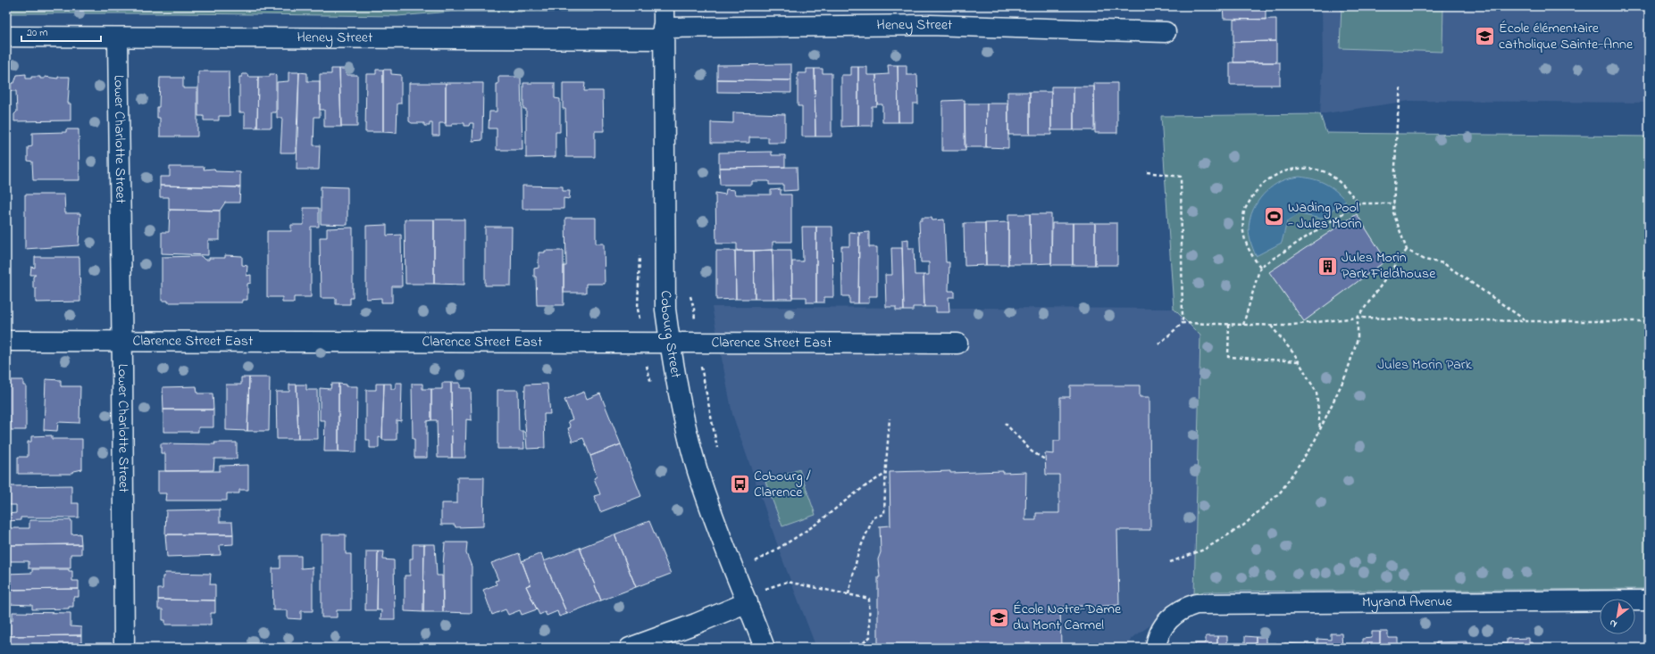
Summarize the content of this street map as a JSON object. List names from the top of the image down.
{
  "streets": {
    "street": [
      "Heney Street",
      "Lower Charlotte Street",
      "Cobourg Street",
      "Clarence Street East",
      "Myrand Avenue"
    ]
  },
  "crossings": [
    ["Heney Street", "Lower Charlotte Street"],
    ["Heney Street", "Cobourg Street"],
    ["Lower Charlotte Street", "Clarence Street East"],
    ["Cobourg Street", "Clarence Street East"]
  ],
  "parks": ["Jules Morin Park"],
  "places": {
    "school or university": ["École élémentaire catholique Sainte-Anne", "École Notre-Dame du Mont Carmel"],
    "sports": ["Wading Pool - Jules Morin"],
    "building": ["Jules Morin Park Fieldhouse"],
    "bus stop": ["Cobourg / Clarence"]
  },
  "scale_bar": "20 m",
  "north": "bottom left"
}
